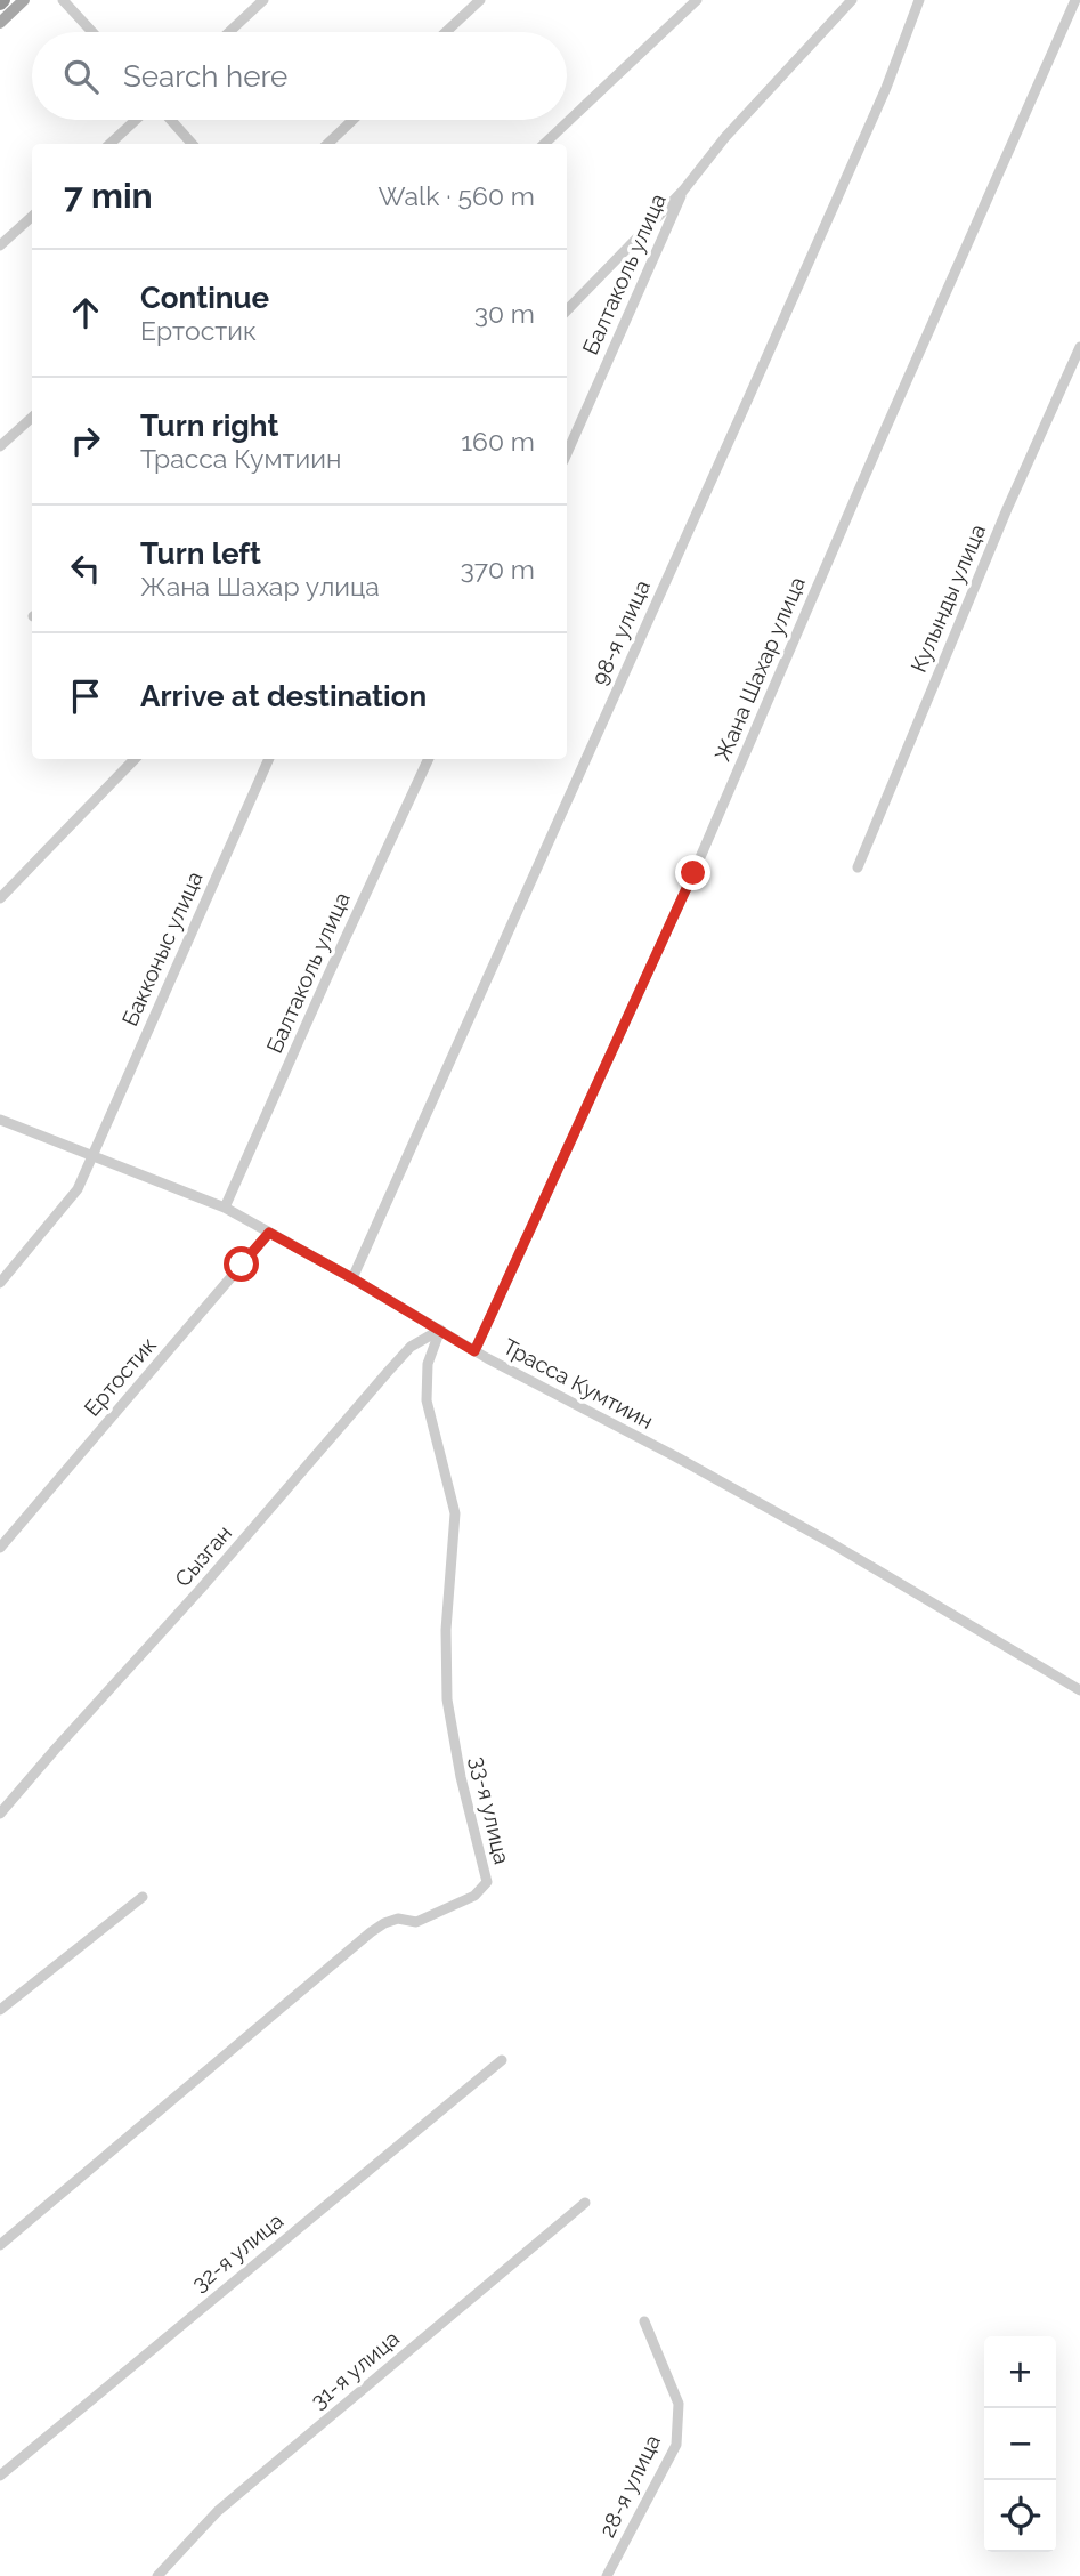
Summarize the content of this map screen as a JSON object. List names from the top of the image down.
{
  "streets": {
    "street": [
      "Балтаколь улица",
      "Кулынды улица",
      "98-я улица",
      "Жана Шахар улица",
      "Бакконыс улица",
      "Ертостик",
      "Трасса Кумтиин",
      "Сызган",
      "33-я улица",
      "32-я улица",
      "31-я улица",
      "28-я улица"
    ]
  },
  "crossings": [
    ["Балтаколь улица", "Трасса Кумтиин"],
    ["98-я улица", "Трасса Кумтиин"],
    ["Жана Шахар улица", "Трасса Кумтиин"],
    ["Бакконыс улица", "Трасса Кумтиин"],
    ["Ертостик", "Трасса Кумтиин"],
    ["Трасса Кумтиин", "Сызган"],
    ["Трасса Кумтиин", "33-я улица"],
    ["Сызган", "33-я улица"]
  ],
  "page": {
    "search": "Search here",
    "heading": ["7 min", "Walk · 560 m"],
    "list": [
      ["Continue", "Ертостик", "30 m"],
      ["Turn right", "Трасса Кумтиин", "160 m"],
      ["Turn left", "Жана Шахар улица", "370 m"],
      "Arrive at destination"
    ],
    "map_buttons": ["+", "−"]
  }
}
